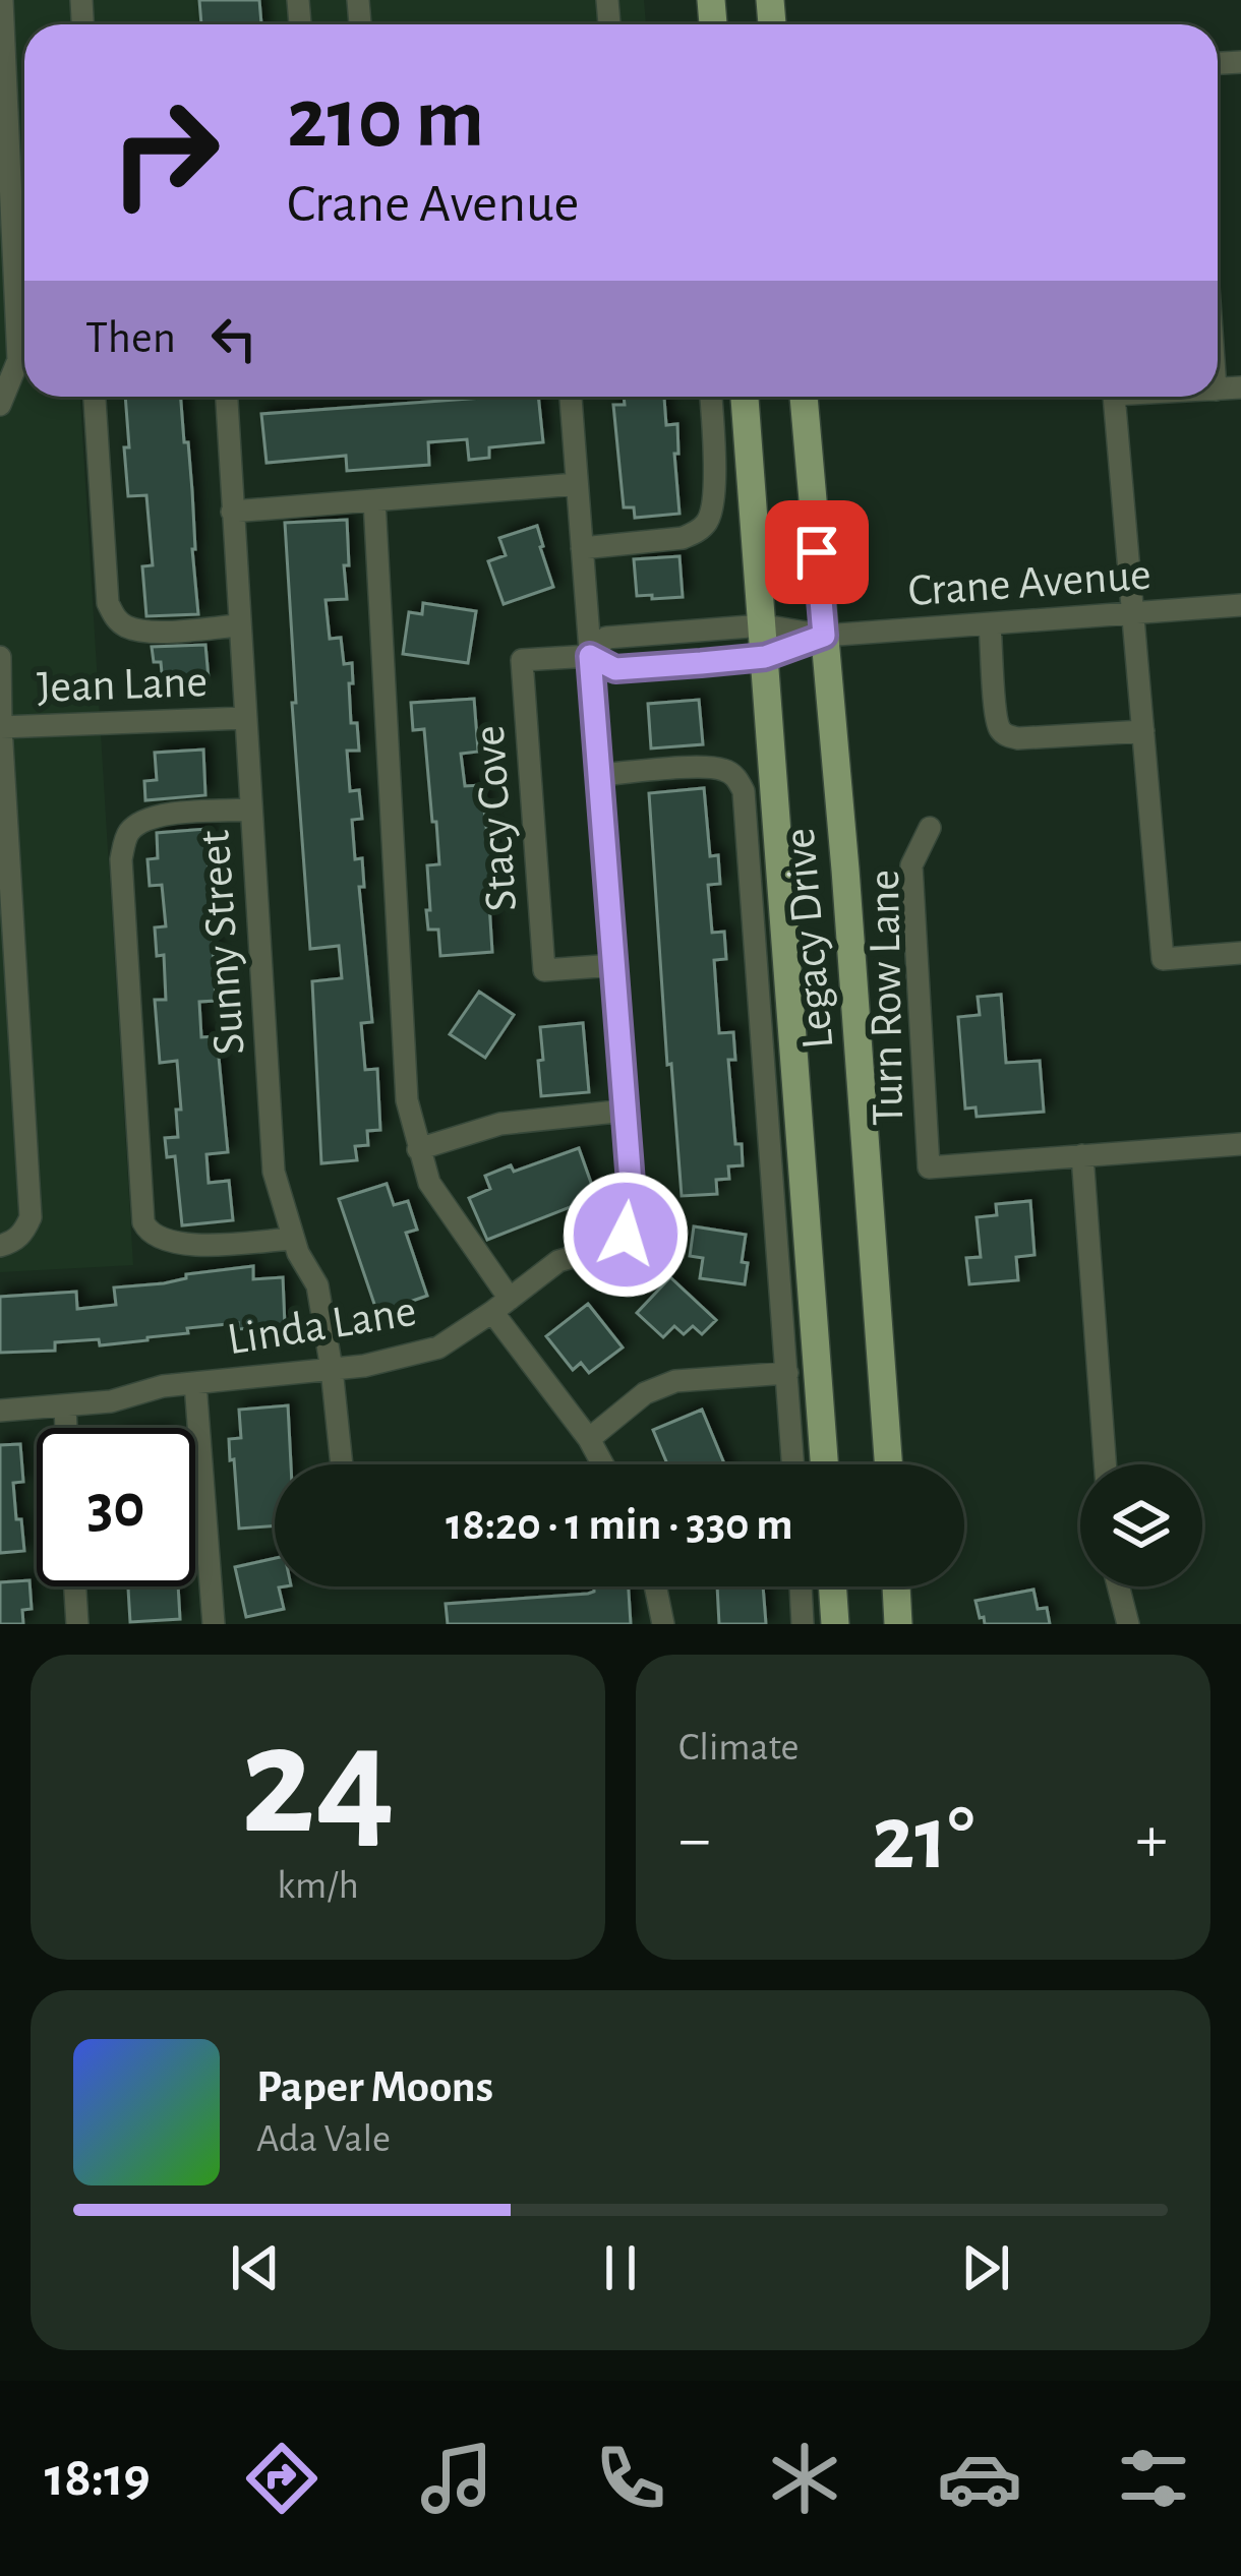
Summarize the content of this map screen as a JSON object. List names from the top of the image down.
{
  "streets": {
    "main road": ["Legacy Drive"],
    "street": [
      "Crane Avenue",
      "Jean Lane",
      "Stacy Cove",
      "Sunny Street",
      "Turn Row Lane",
      "Linda Lane"
    ]
  },
  "crossings": [
    ["Crane Avenue", "Stacy Cove"],
    ["Crane Avenue", "Legacy Drive"],
    ["Jean Lane", "Sunny Street"],
    ["Sunny Street", "Linda Lane"]
  ],
  "page": {
    "turn": ["210 m", "Crane Avenue"],
    "then": "Then",
    "limit": "30",
    "trip": "18:20 · 1 min · 330 m",
    "tile": [
      ["24", "km/h"],
      "Climate"
    ],
    "heat": ["−", "21°", "+"],
    "song": ["Paper Moons", "Ada Vale"],
    "tabs": "18:19"
  }
}
